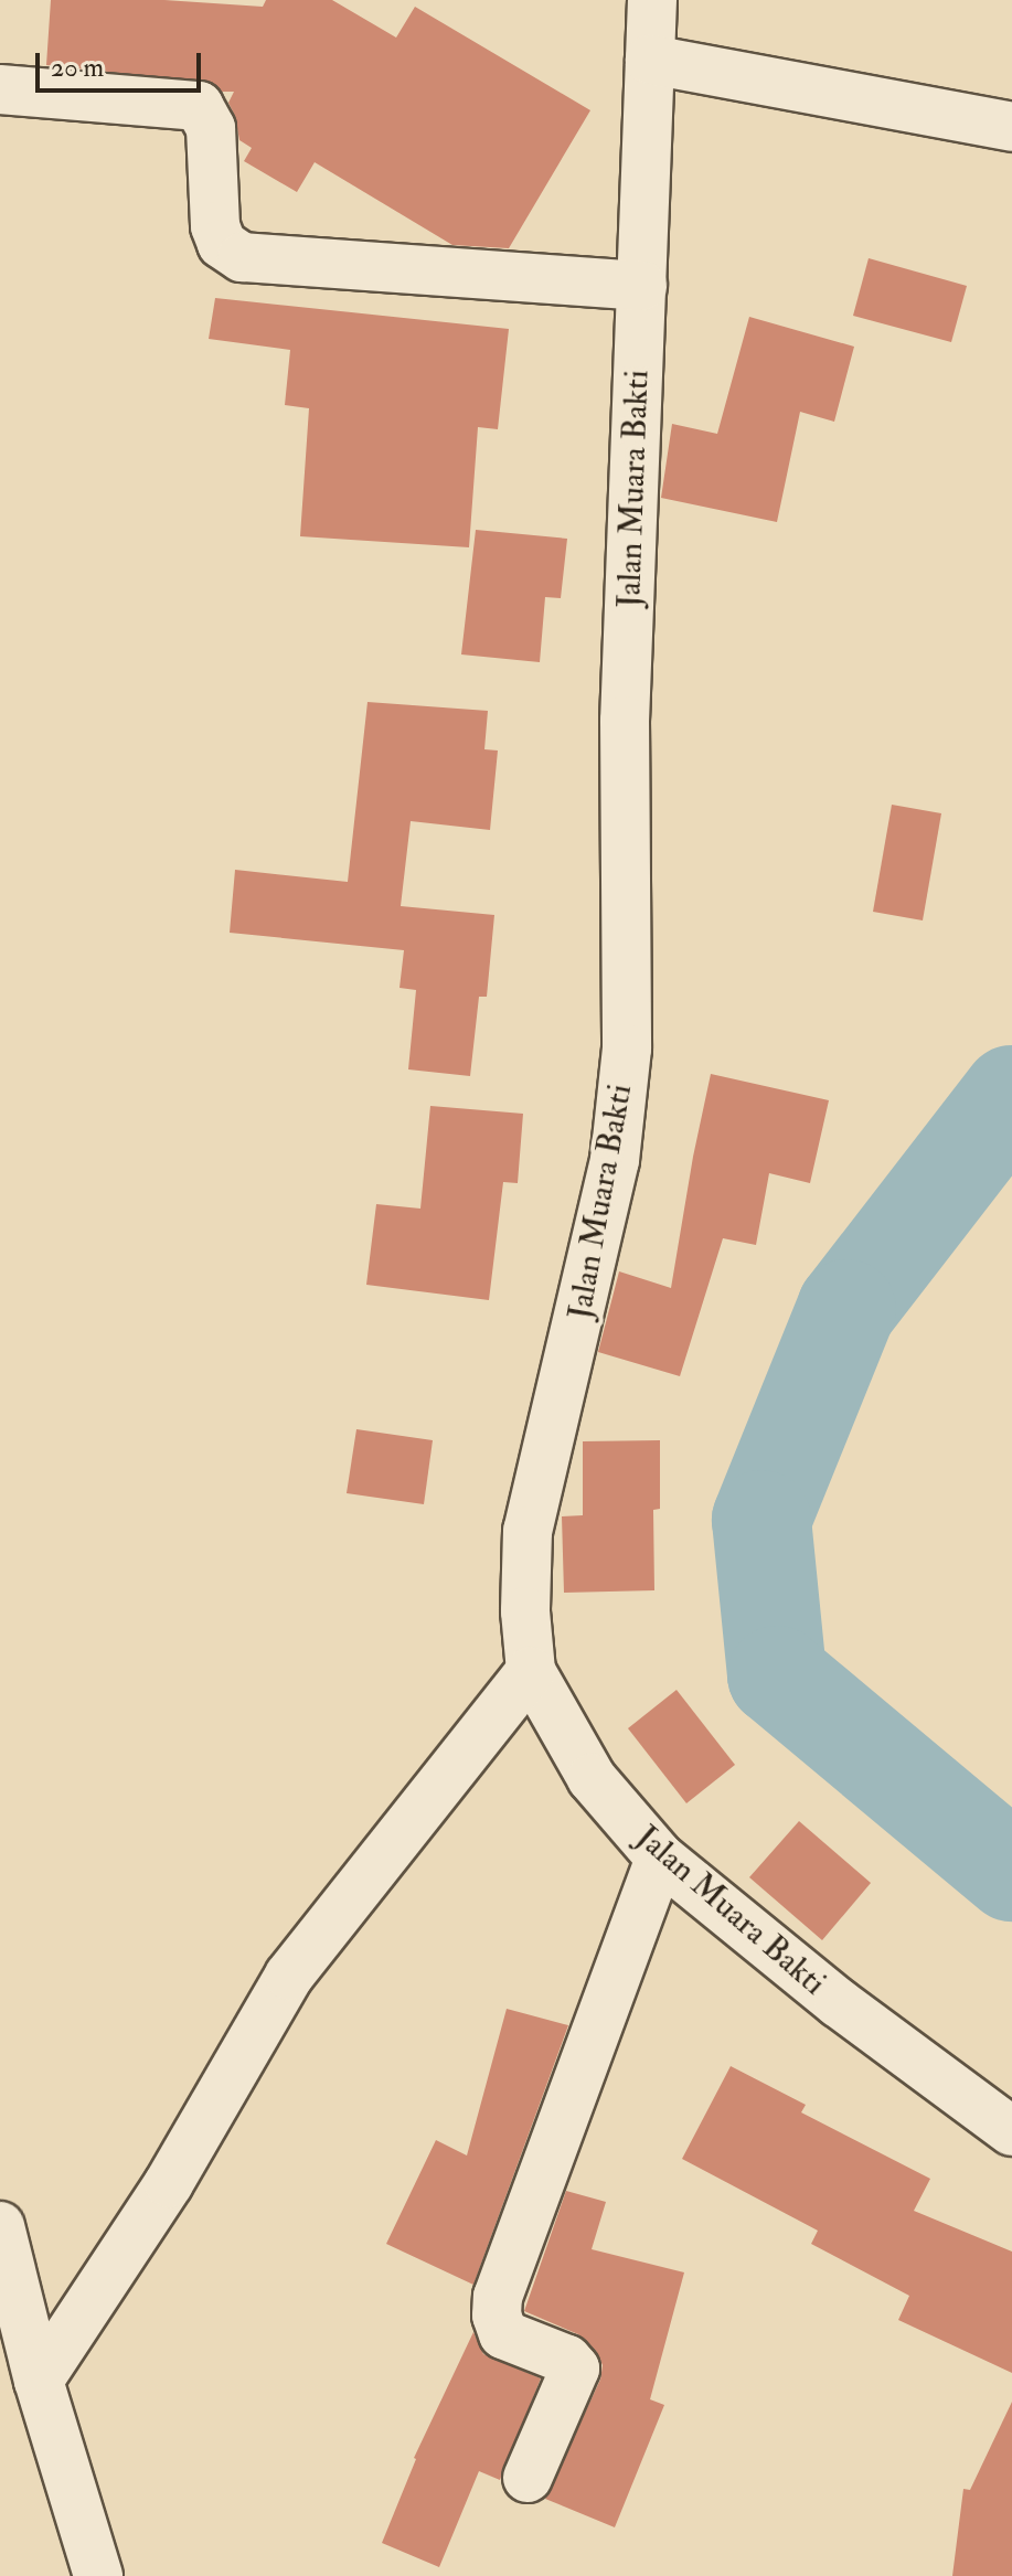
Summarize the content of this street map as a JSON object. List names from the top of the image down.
{
  "streets": {
    "street": ["Jalan Muara Bakti"]
  },
  "scale_bar": "20 m"
}
